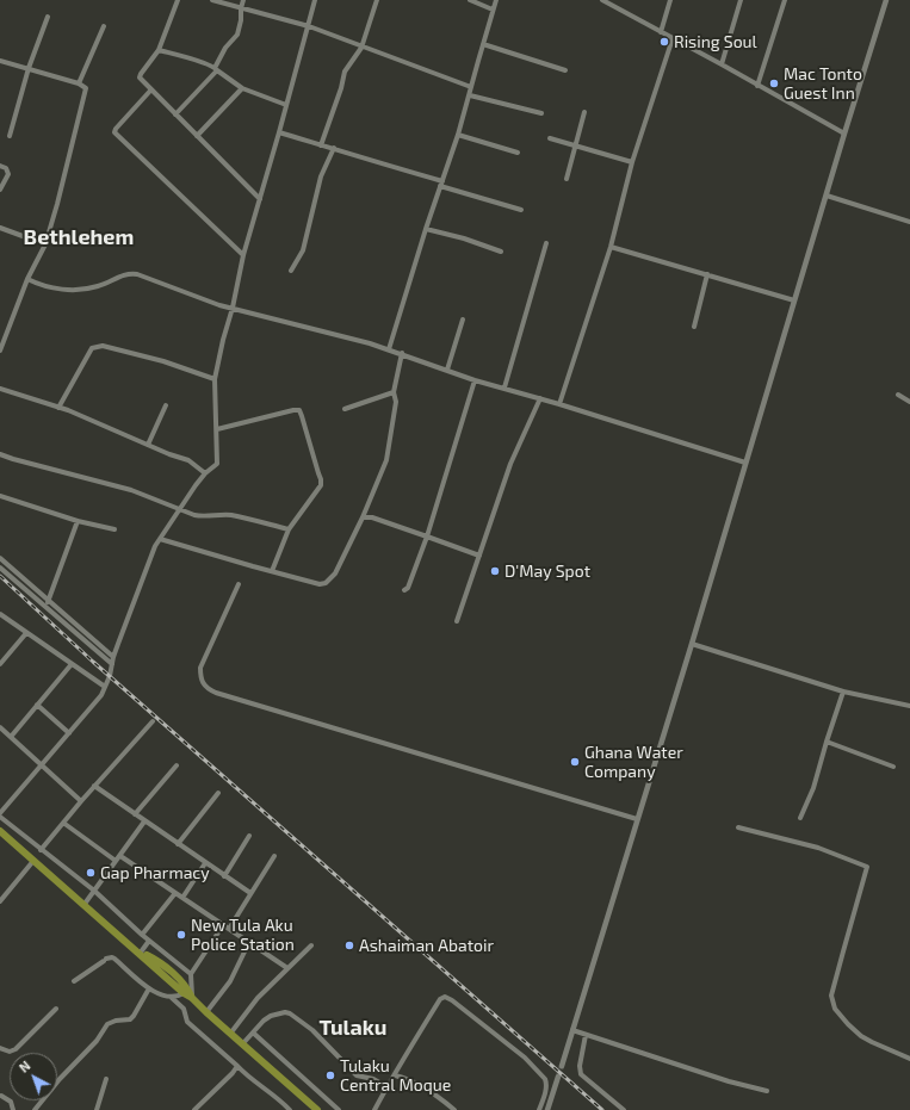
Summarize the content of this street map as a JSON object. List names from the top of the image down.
{
  "districts": ["Bethlehem", "Tulaku"],
  "places": [
    "Rising Soul",
    "Mac Tonto Guest Inn",
    "D'May Spot",
    "Ghana Water Company",
    "Gap Pharmacy",
    "New Tula Aku Police Station",
    "Ashaiman Abatoir",
    "Tulaku Central Moque"
  ],
  "north": "top left"
}
